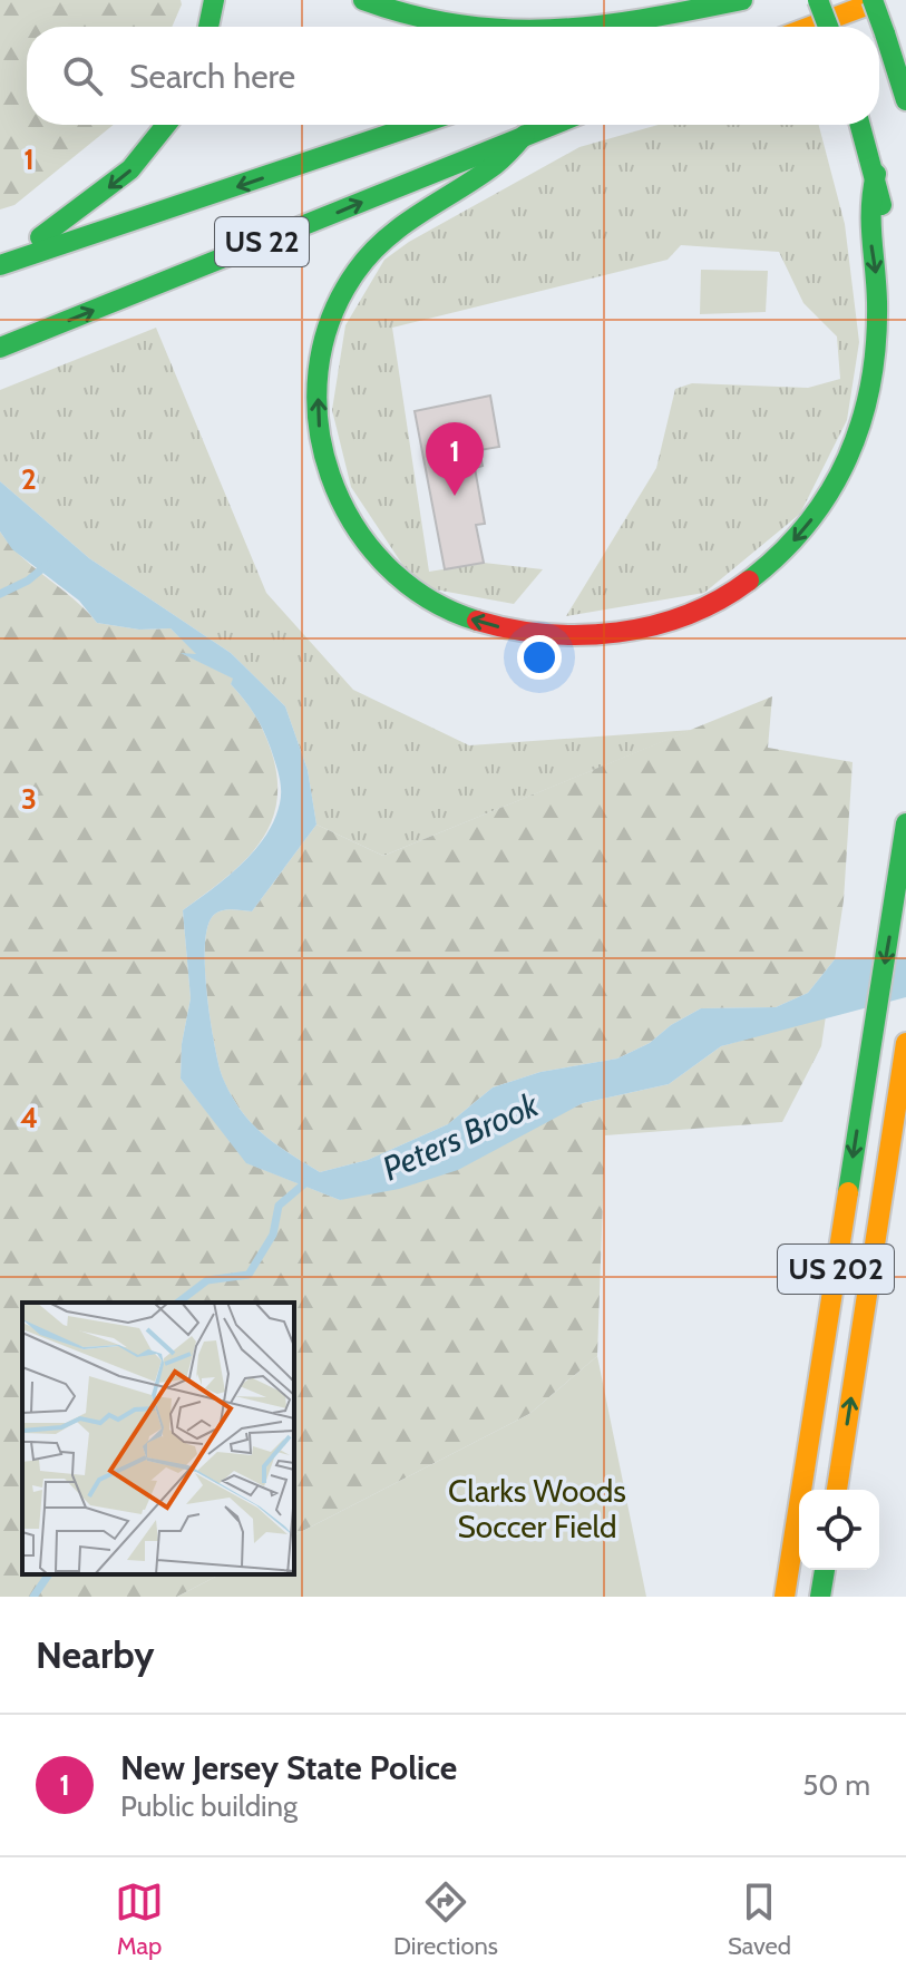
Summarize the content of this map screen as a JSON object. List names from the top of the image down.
{
  "streets": {
    "highway": ["US 22", "US 202"]
  },
  "water": ["Peters Brook"],
  "parks": ["Clarks Woods Soccer Field"],
  "page": {
    "search": "Search here",
    "pins": "1",
    "heading": "Nearby",
    "list": [
      {
        "mark": "1",
        "name": "New Jersey State Police",
        "note": "Public building",
        "value": "50 m"
      }
    ],
    "nav": ["Map", "Directions", "Saved"]
  },
  "grid": {
    "rows": [
      "1",
      "2",
      "3",
      "4"
    ]
  }
}
